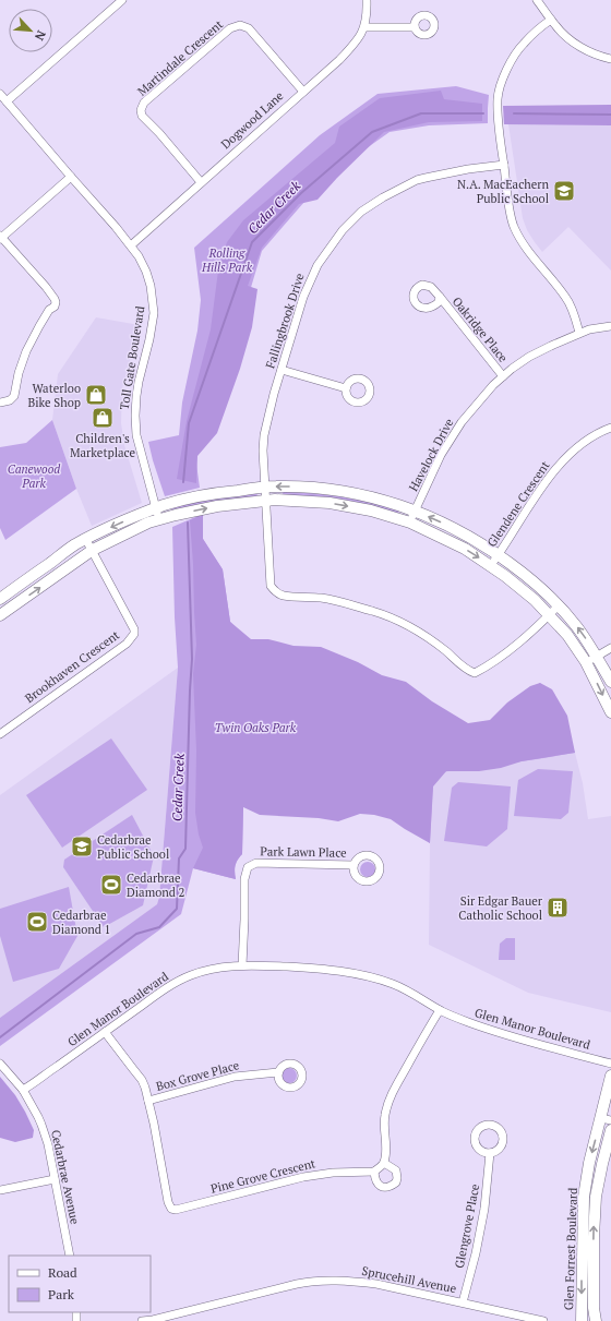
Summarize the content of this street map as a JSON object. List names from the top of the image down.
{
  "streets": {
    "street": [
      "Martindale Crescent",
      "Dogwood Lane",
      "Fallingbrook Drive",
      "Oakridge Place",
      "Toll Gate Boulevard",
      "Havelock Drive",
      "Glendene Crescent",
      "Brookhaven Crescent",
      "Park Lawn Place",
      "Glen Manor Boulevard",
      "Box Grove Place",
      "Pine Grove Crescent",
      "Cedarbrae Avenue",
      "Glengrove Place",
      "Glen Forrest Boulevard",
      "Sprucehill Avenue"
    ]
  },
  "crossings": [
    ["Martindale Crescent", "Dogwood Lane"],
    ["Dogwood Lane", "Toll Gate Boulevard"],
    ["Oakridge Place", "Havelock Drive"],
    ["Park Lawn Place", "Glen Manor Boulevard"],
    ["Glen Manor Boulevard", "Pine Grove Crescent"],
    ["Glen Manor Boulevard", "Cedarbrae Avenue"],
    ["Box Grove Place", "Pine Grove Crescent"],
    ["Glengrove Place", "Sprucehill Avenue"]
  ],
  "water": ["Cedar Creek"],
  "parks": ["Rolling Hills Park", "Canewood Park", "Twin Oaks Park"],
  "places": {
    "school or university": ["N.A. MacEachern Public School", "Cedarbrae Public School"],
    "shop": ["Waterloo Bike Shop", "Children's Marketplace"],
    "sports": ["Cedarbrae Diamond 2", "Cedarbrae Diamond 1"],
    "building": ["Sir Edgar Bauer Catholic School"]
  },
  "legend": ["Road", "Park"],
  "north": "bottom right"
}
